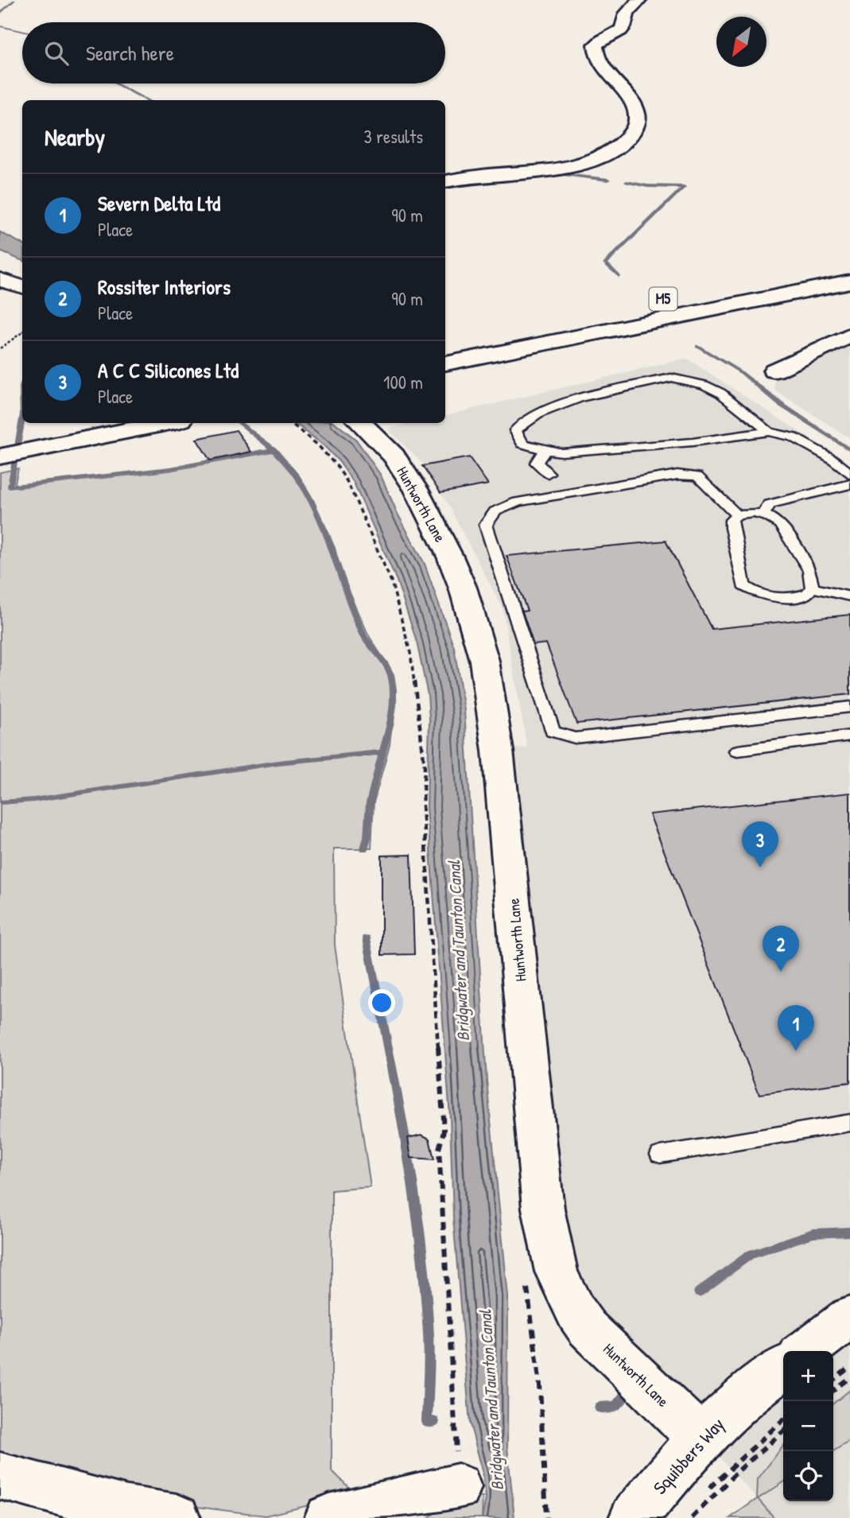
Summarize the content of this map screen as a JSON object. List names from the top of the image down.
{
  "streets": {
    "main road": ["M5", "Huntworth Lane", "Squibbers Way"]
  },
  "crossings": [
    ["Huntworth Lane", "Squibbers Way"]
  ],
  "water": ["Bridgwater and Taunton Canal"],
  "north": "bottom left",
  "page": {
    "search": "Search here",
    "heading": ["Nearby", "3 results"],
    "list": [
      {
        "mark": "1",
        "name": "Severn Delta Ltd",
        "note": "Place",
        "value": "90 m"
      },
      {
        "mark": "2",
        "name": "Rossiter Interiors",
        "note": "Place",
        "value": "90 m"
      },
      {
        "mark": "3",
        "name": "A C C Silicones Ltd",
        "note": "Place",
        "value": "100 m"
      }
    ],
    "pins": ["3", "2", "1"],
    "map_buttons": ["+", "−"]
  }
}
